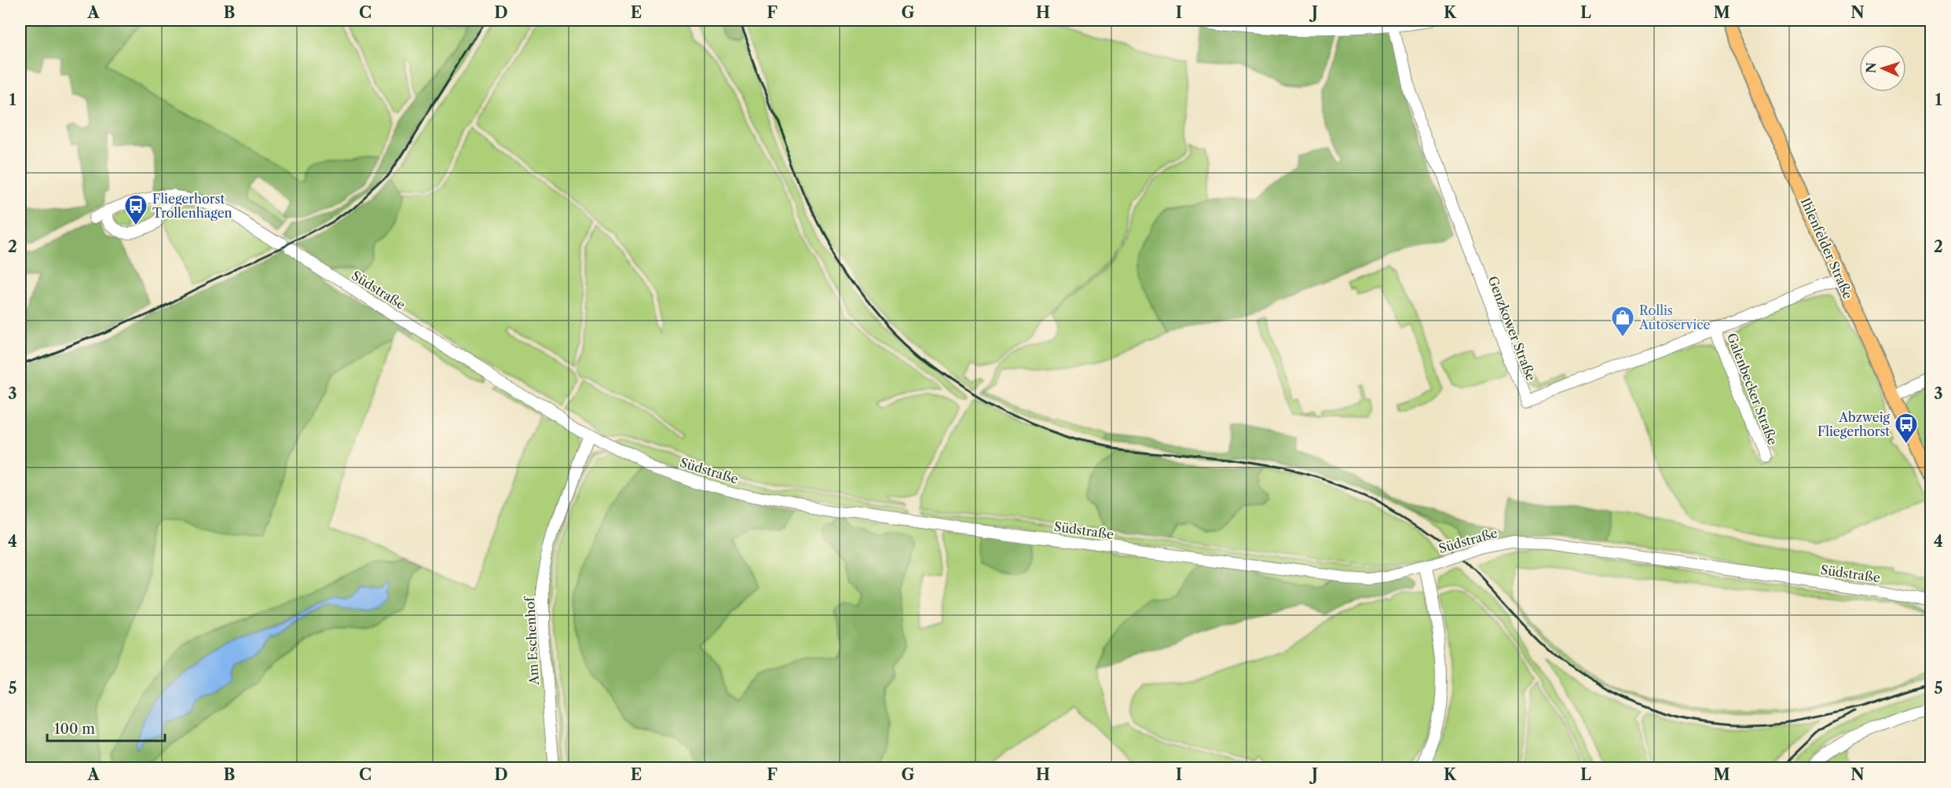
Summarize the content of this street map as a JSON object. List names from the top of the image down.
{
  "streets": {
    "main road": ["Ihlenfelder Straße"],
    "street": [
      "Südstraße",
      "Genzkower Straße",
      "Galenbecker Straße",
      "Am Eschenhof"
    ]
  },
  "crossings": [
    ["Ihlenfelder Straße", "Genzkower Straße"],
    ["Südstraße", "Am Eschenhof"],
    ["Genzkower Straße", "Galenbecker Straße"]
  ],
  "places": {
    "bus stop": ["Fliegerhorst Trollenhagen", "Abzweig Fliegerhorst"],
    "shop": ["Rollis Autoservice"]
  },
  "scale_bar": "100 m",
  "north": "left",
  "grid": {
    "columns": [
      "A",
      "B",
      "C",
      "D",
      "E",
      "F",
      "G",
      "H",
      "I",
      "J",
      "K",
      "L",
      "M",
      "N"
    ],
    "rows": [
      "1",
      "2",
      "3",
      "4",
      "5"
    ]
  }
}
